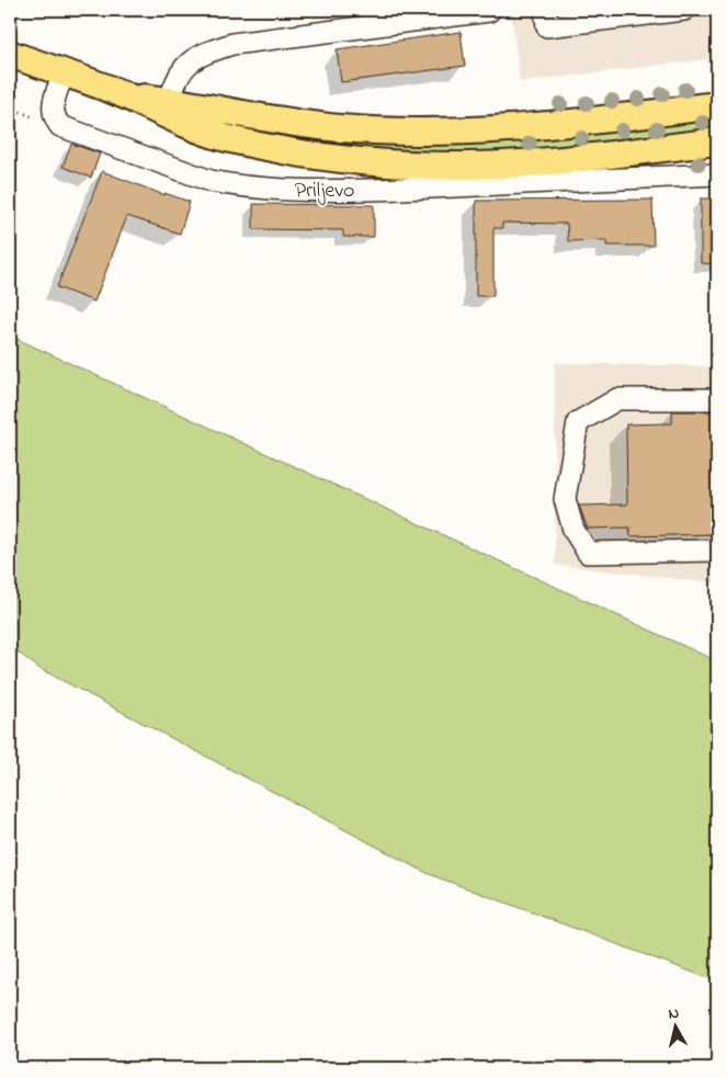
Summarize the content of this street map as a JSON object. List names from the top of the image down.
{
  "streets": {
    "main road": ["Priljevo"]
  },
  "north": "top"
}
